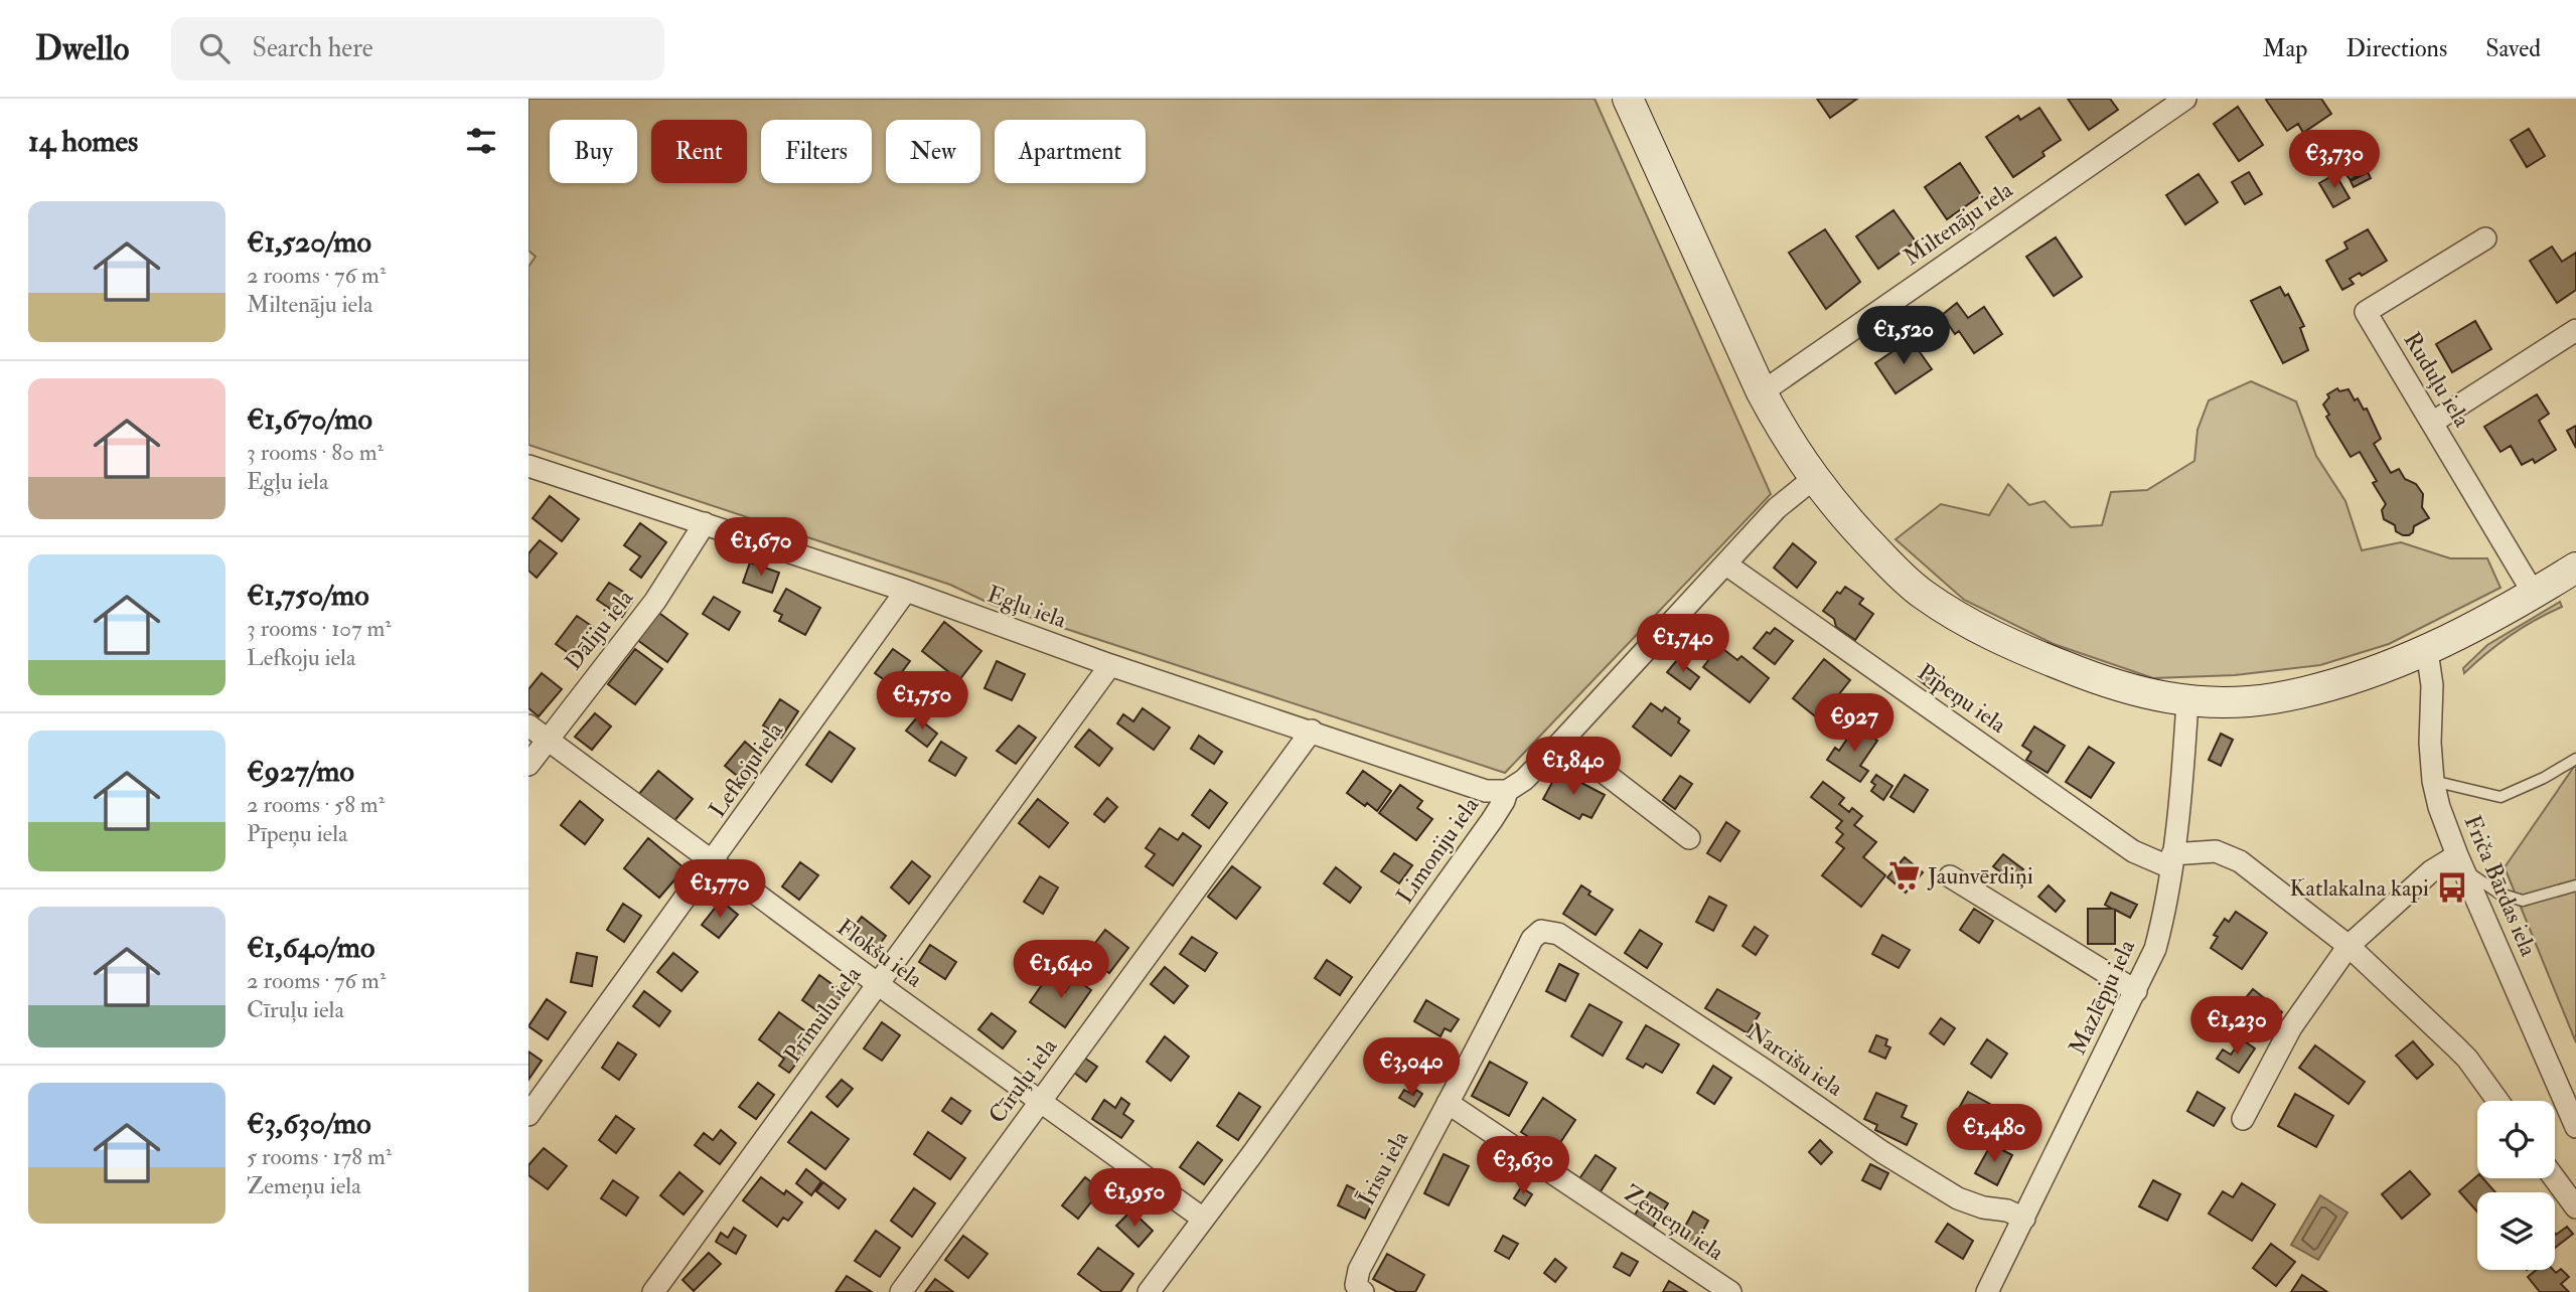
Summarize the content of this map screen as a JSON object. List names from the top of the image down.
{
  "streets": {
    "street": [
      "Miltenāju iela",
      "Ruduļu iela",
      "Egļu iela",
      "Dāliju iela",
      "Pīpeņu iela",
      "Lefkoju iela",
      "Limoniju iela",
      "Friča Bārdas iela",
      "Flokšu iela",
      "Mazlēpju iela",
      "Prīmulu iela",
      "Narcišu iela",
      "Cīruļu iela",
      "Īrisu iela",
      "Zemeņu iela"
    ]
  },
  "crossings": [
    ["Egļu iela", "Dāliju iela"],
    ["Egļu iela", "Lefkoju iela"],
    ["Egļu iela", "Limoniju iela"],
    ["Egļu iela", "Prīmulu iela"],
    ["Egļu iela", "Cīruļu iela"],
    ["Dāliju iela", "Flokšu iela"],
    ["Pīpeņu iela", "Limoniju iela"],
    ["Pīpeņu iela", "Mazlēpju iela"],
    ["Lefkoju iela", "Flokšu iela"],
    ["Limoniju iela", "Flokšu iela"],
    ["Flokšu iela", "Prīmulu iela"],
    ["Flokšu iela", "Cīruļu iela"],
    ["Mazlēpju iela", "Narcišu iela"],
    ["Narcišu iela", "Īrisu iela"],
    ["Īrisu iela", "Zemeņu iela"]
  ],
  "places": {
    "supermarket": ["Jaunvērdiņi"],
    "bus stop": ["Katlakalna kapi"]
  },
  "page": {
    "header": "Dwello",
    "search": "Search here",
    "nav": ["Map", "Directions", "Saved"],
    "heading": "14 homes",
    "chip": [
      "Buy",
      "Rent",
      "Filters",
      "New",
      "Apartment"
    ],
    "price": [
      "€3,730",
      "€1,520",
      "€1,670",
      "€1,740",
      "€1,750",
      "€927",
      "€1,840",
      "€1,770",
      "€1,640",
      "€1,230",
      "€3,040",
      "€1,480",
      "€3,630",
      "€1,950"
    ],
    "list": [
      {
        "name": "€1,520/mo",
        "note": "2 rooms · 76 m² · Miltenāju iela"
      },
      {
        "name": "€1,670/mo",
        "note": "3 rooms · 80 m² · Egļu iela"
      },
      {
        "name": "€1,750/mo",
        "note": "3 rooms · 107 m² · Lefkoju iela"
      },
      {
        "name": "€927/mo",
        "note": "2 rooms · 58 m² · Pīpeņu iela"
      },
      {
        "name": "€1,640/mo",
        "note": "2 rooms · 76 m² · Cīruļu iela"
      },
      {
        "name": "€3,630/mo",
        "note": "5 rooms · 178 m² · Zemeņu iela"
      }
    ]
  }
}
